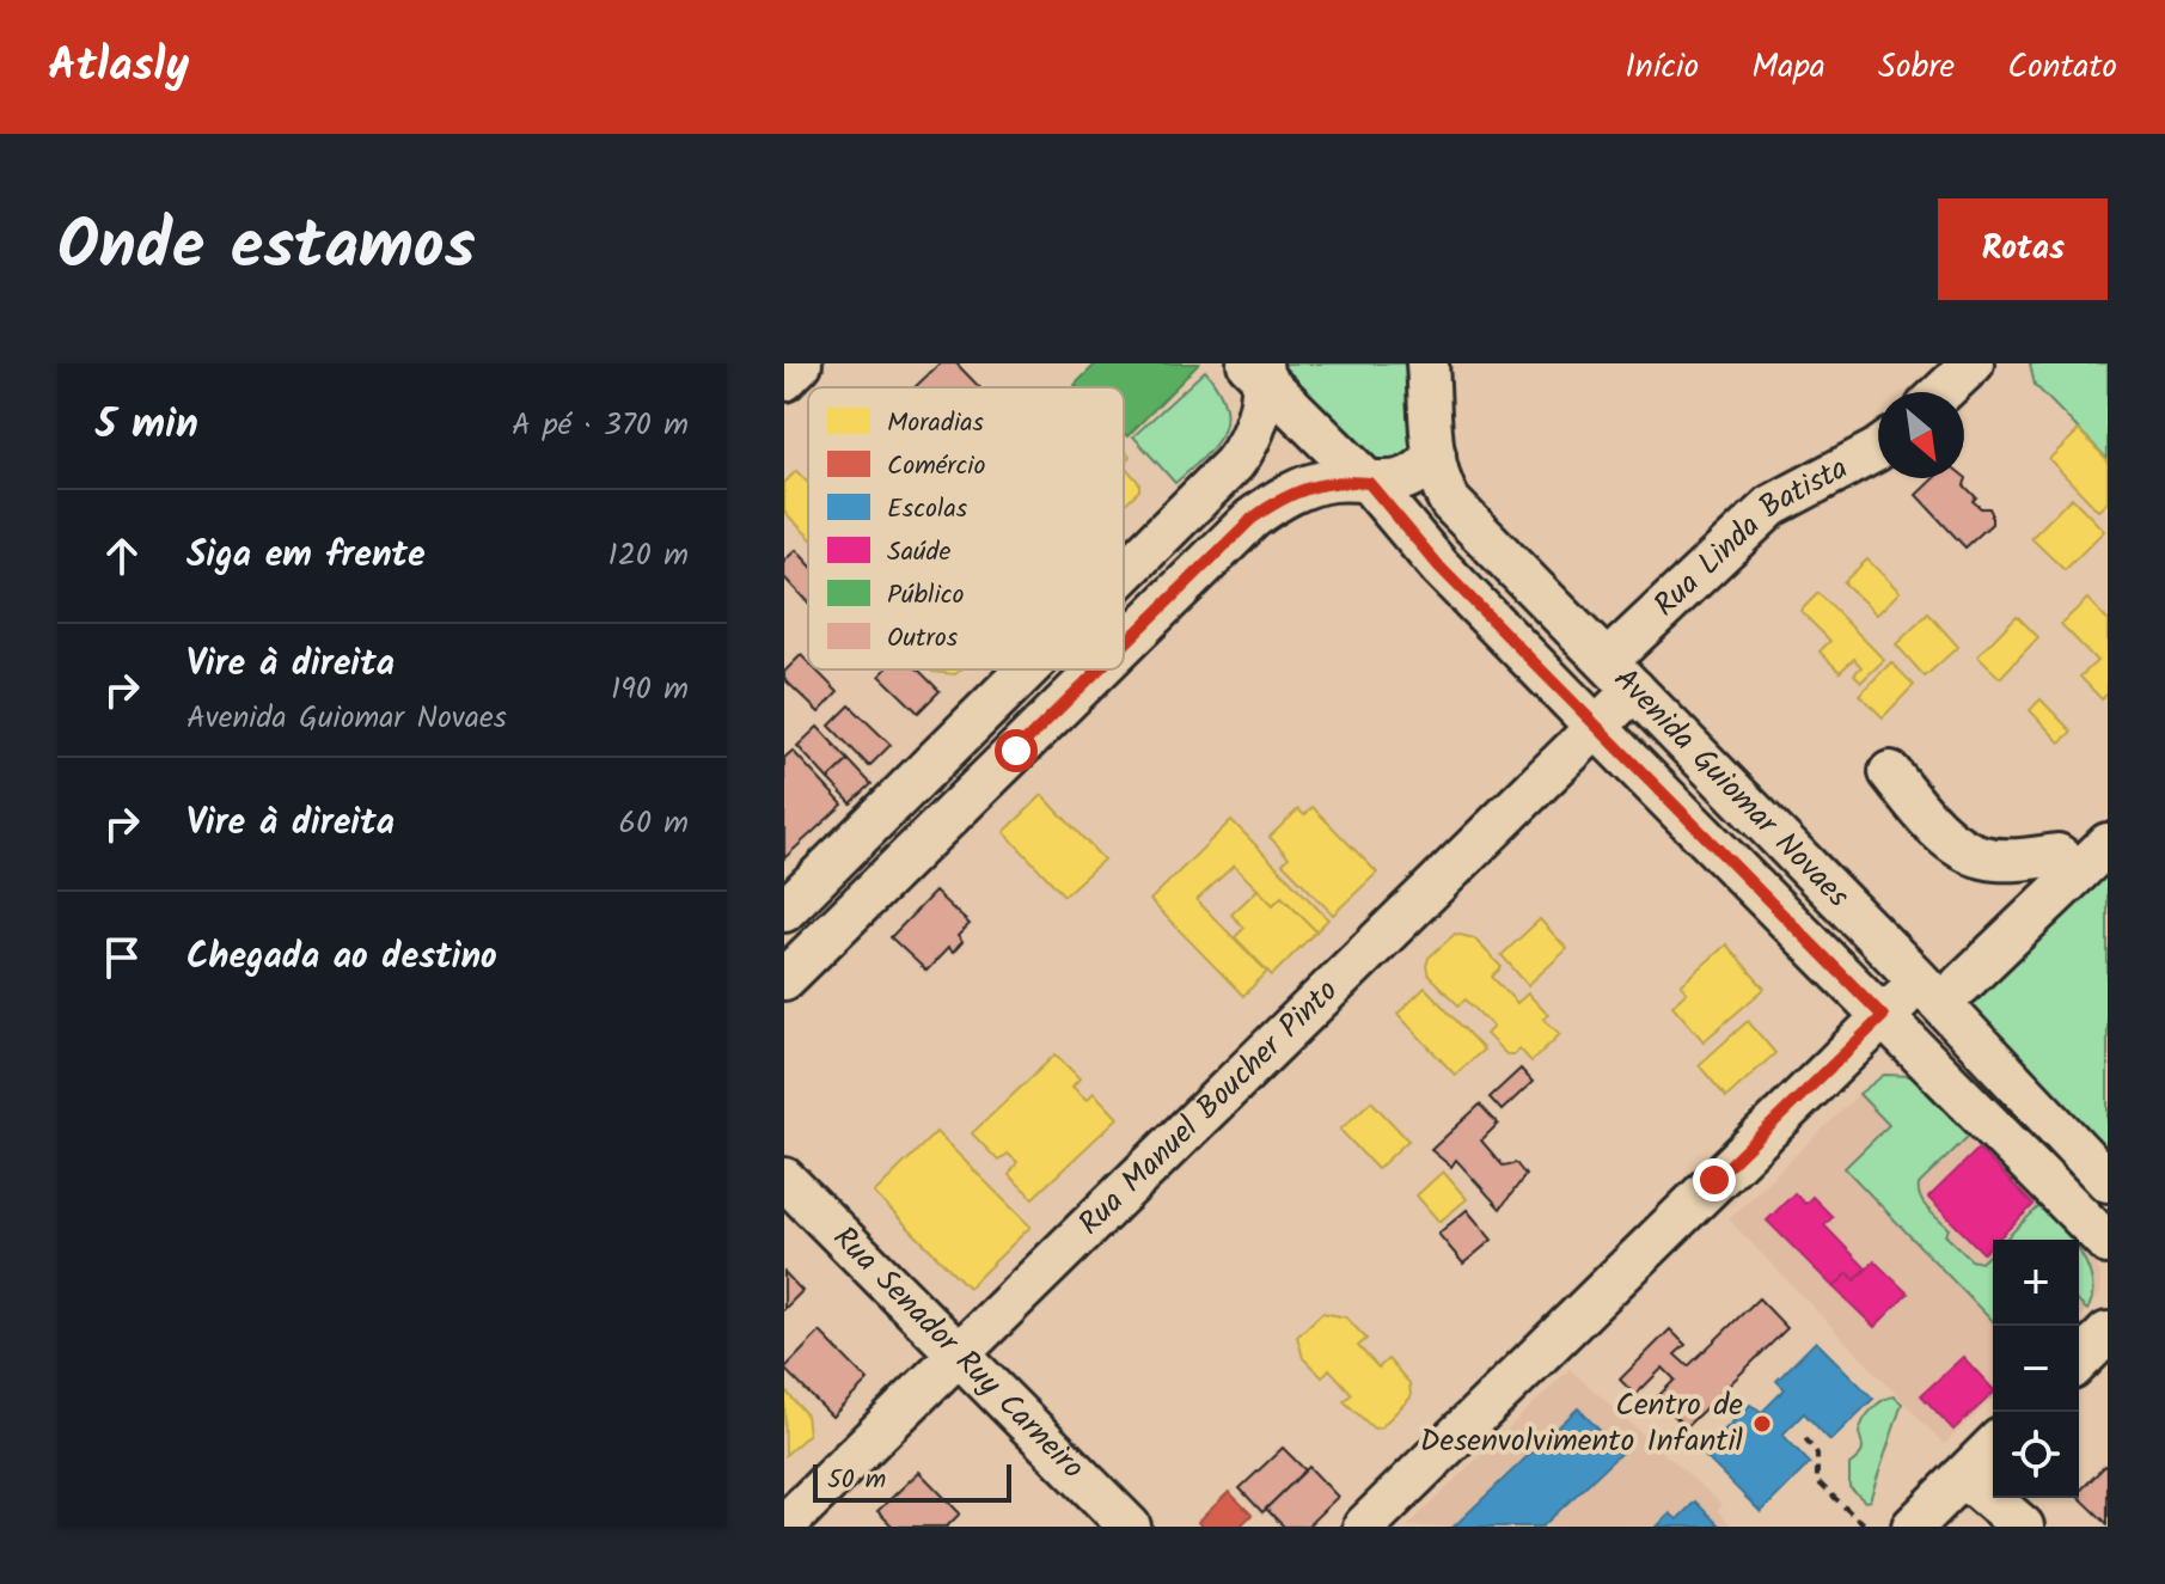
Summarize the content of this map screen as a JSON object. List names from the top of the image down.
{
  "streets": {
    "street": [
      "Rua Linda Batista",
      "Avenida Guiomar Novaes",
      "Rua Manuel Boucher Pinto",
      "Rua Senador Ruy Carneiro"
    ]
  },
  "crossings": [
    ["Avenida Guiomar Novaes", "Rua Manuel Boucher Pinto"],
    ["Rua Manuel Boucher Pinto", "Rua Senador Ruy Carneiro"]
  ],
  "places": ["Centro de Desenvolvimento Infantil"],
  "legend": [
    "Moradias",
    "Comércio",
    "Escolas",
    "Saúde",
    "Público",
    "Outros"
  ],
  "scale_bar": "50 m",
  "north": "bottom right",
  "page": {
    "header": "Atlasly",
    "nav": [
      "Início",
      "Mapa",
      "Sobre",
      "Contato"
    ],
    "title": "Onde estamos",
    "buttons": "Rotas",
    "heading": ["5 min", "A pé · 370 m"],
    "list": [
      ["Siga em frente", "120 m"],
      ["Vire à direita", "Avenida Guiomar Novaes", "190 m"],
      ["Vire à direita", "60 m"],
      "Chegada ao destino"
    ],
    "map_buttons": ["+", "−"],
    "scale": "50 m"
  }
}
